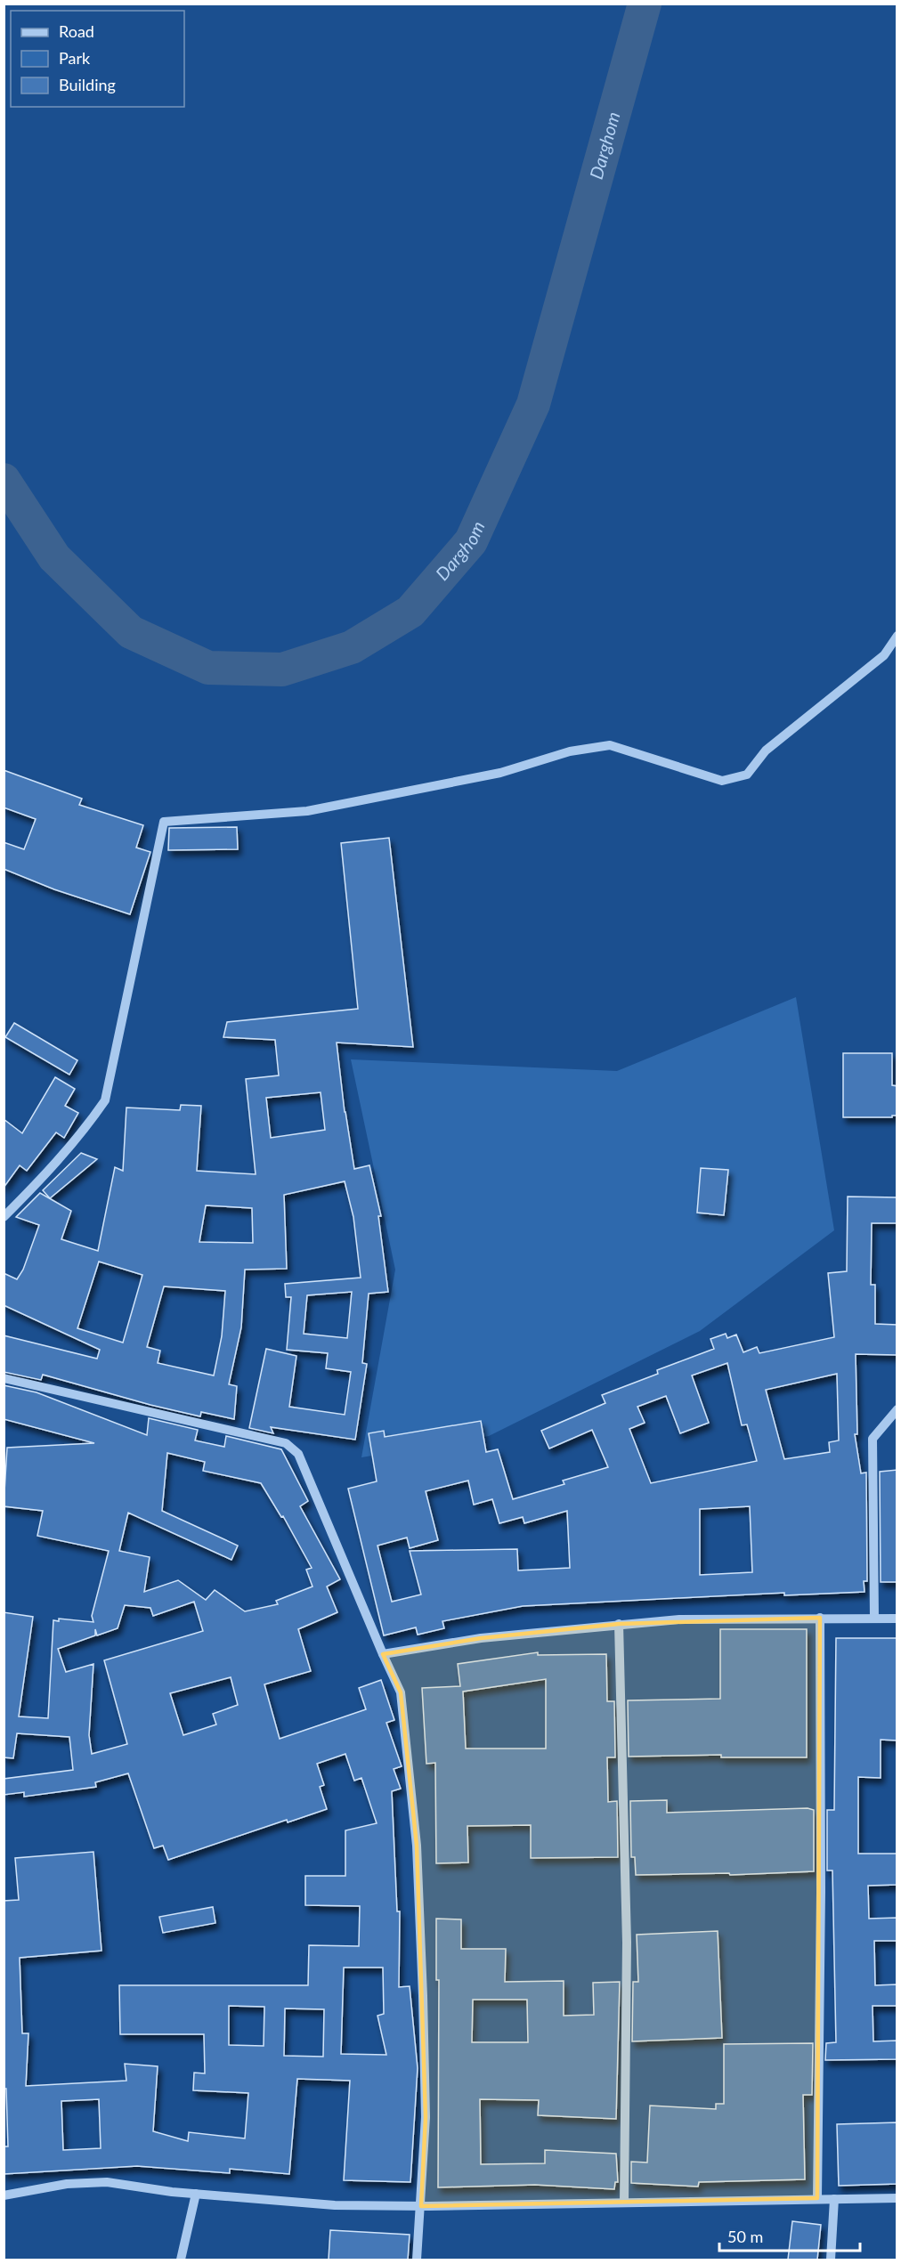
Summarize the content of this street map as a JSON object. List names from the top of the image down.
{
  "water": ["Darghоm"],
  "legend": ["Road", "Park", "Building"],
  "scale_bar": "50 m"
}
